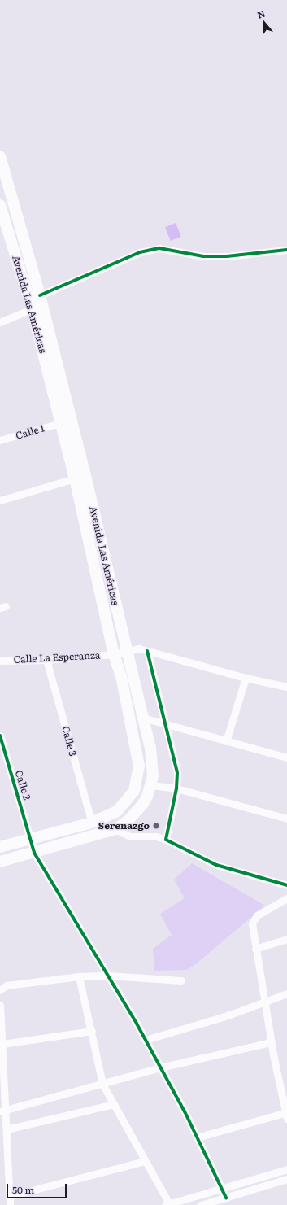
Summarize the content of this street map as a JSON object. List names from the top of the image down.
{
  "streets": {
    "main road": ["Avenida Las Américas"],
    "street": [
      "Calle 1",
      "Calle La Esperanza",
      "Calle 3",
      "Calle 2"
    ]
  },
  "crossings": [
    ["Avenida Las Américas", "Calle 1"],
    ["Avenida Las Américas", "Calle La Esperanza"],
    ["Avenida Las Américas", "Calle 3"],
    ["Avenida Las Américas", "Calle 2"],
    ["Calle La Esperanza", "Calle 3"]
  ],
  "places": ["Serenazgo"],
  "scale_bar": "50 m",
  "north": "top"
}
